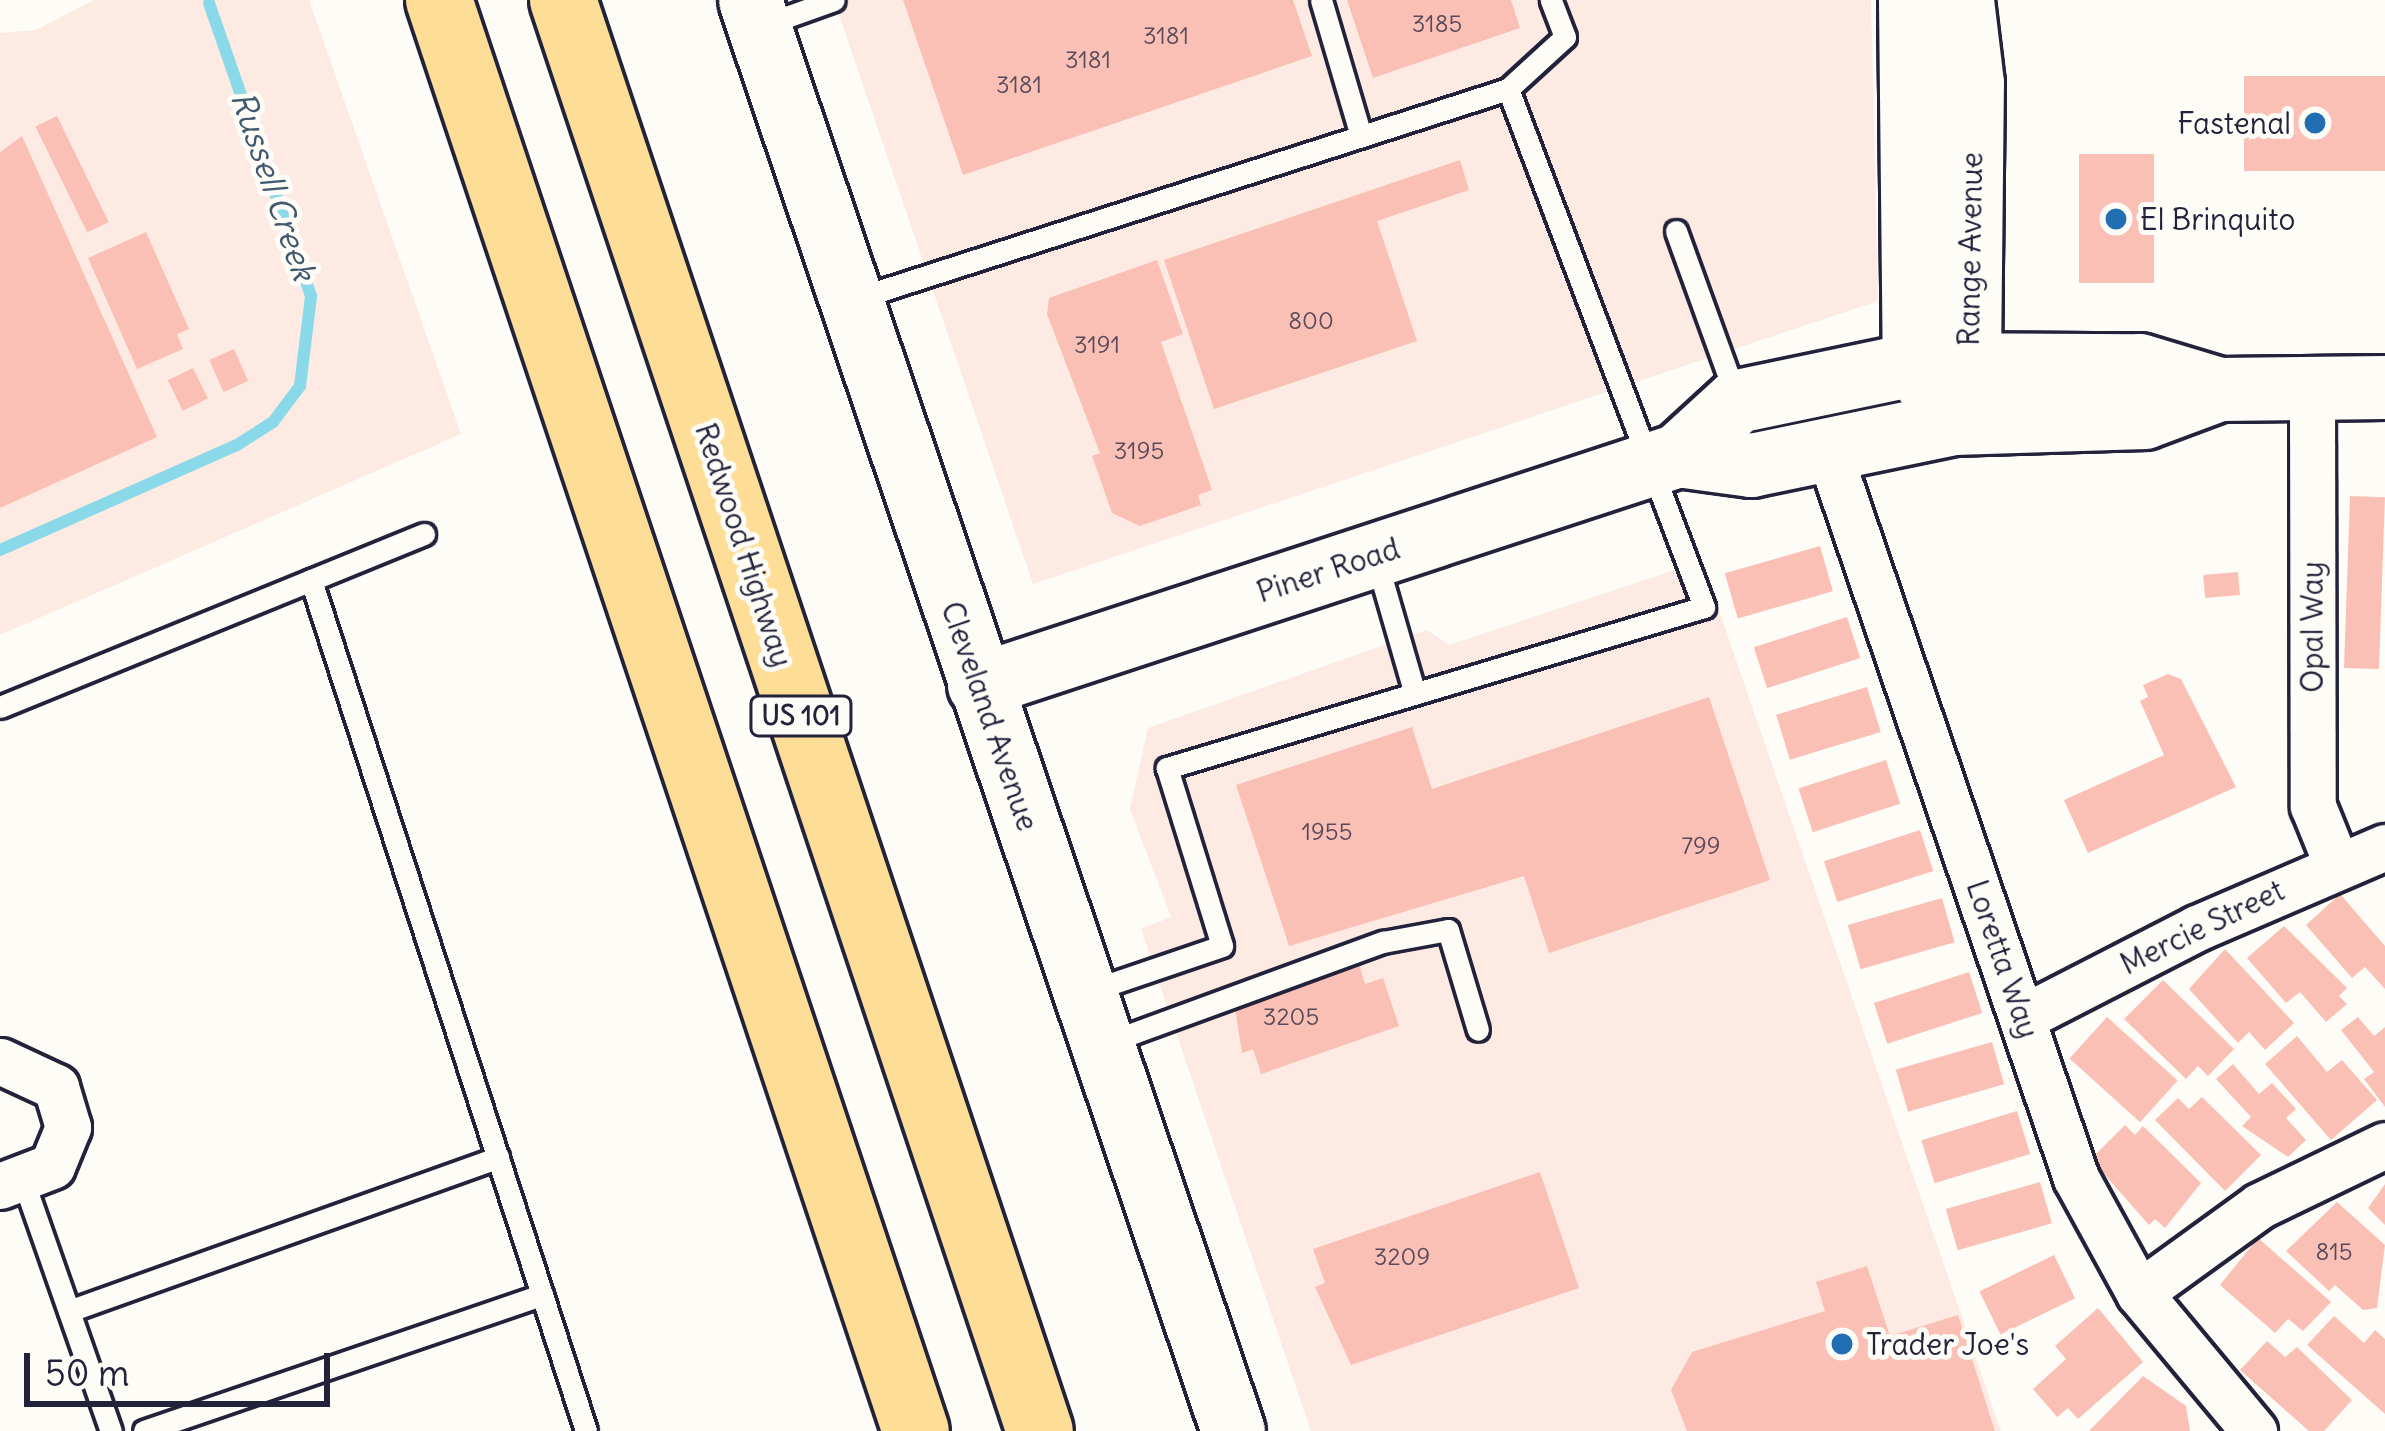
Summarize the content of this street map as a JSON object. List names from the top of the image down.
{
  "streets": {
    "highway": ["Redwood Highway", "US 101"],
    "main road": ["Range Avenue", "Piner Road", "Cleveland Avenue"],
    "street": ["Opal Way", "Mercie Street", "Loretta Way"]
  },
  "crossings": [
    ["Range Avenue", "Piner Road"],
    ["Piner Road", "Opal Way"],
    ["Piner Road", "Cleveland Avenue"],
    ["Piner Road", "Loretta Way"],
    ["Opal Way", "Mercie Street"],
    ["Mercie Street", "Loretta Way"]
  ],
  "water": ["Russell Creek"],
  "places": ["Fastenal", "El Brinquito", "Trader Joe's"],
  "house_numbers": [
    "3185",
    "3181",
    "3181",
    "3181",
    "800",
    "3191",
    "3195",
    "1955",
    "799",
    "3205",
    "815",
    "3209"
  ],
  "scale_bar": "50 m"
}
